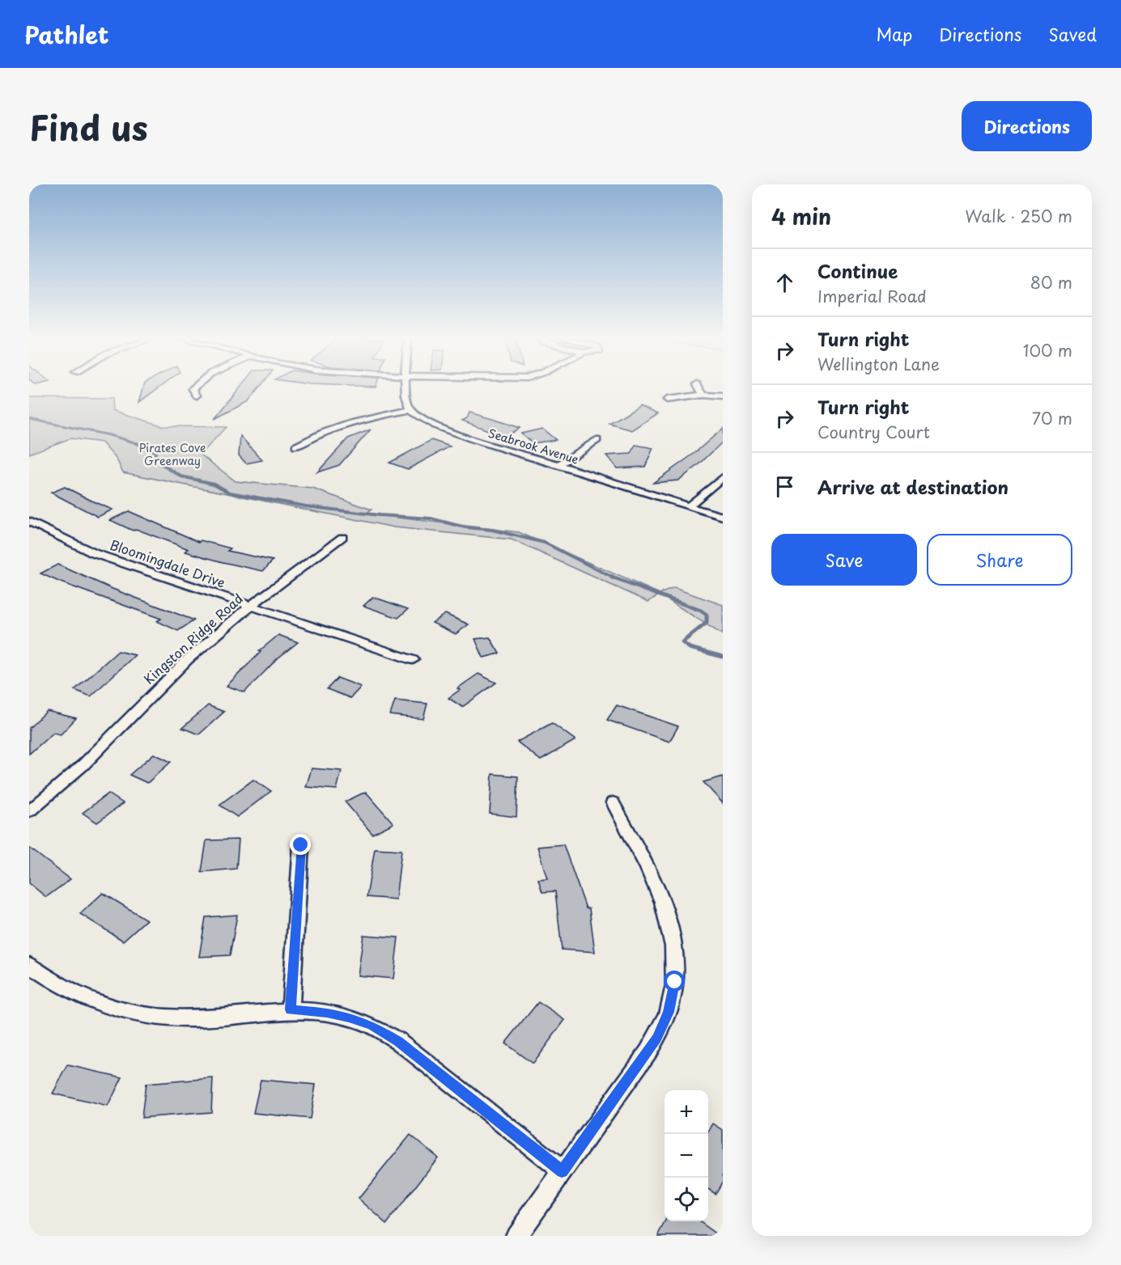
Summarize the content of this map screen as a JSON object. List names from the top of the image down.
{
  "streets": {
    "street": ["Seabrook Avenue", "Bloomingdale Drive", "Kingston Ridge Road"]
  },
  "crossings": [
    ["Bloomingdale Drive", "Kingston Ridge Road"]
  ],
  "parks": ["Pirates Cove Greenway"],
  "page": {
    "header": "Pathlet",
    "nav": ["Map", "Directions", "Saved"],
    "title": "Find us",
    "buttons": [
      "Directions",
      ["Save", "Share"]
    ],
    "heading": ["4 min", "Walk · 250 m"],
    "list": [
      ["Continue", "Imperial Road", "80 m"],
      ["Turn right", "Wellington Lane", "100 m"],
      ["Turn right", "Country Court", "70 m"],
      "Arrive at destination"
    ],
    "map_buttons": ["+", "−"]
  }
}
